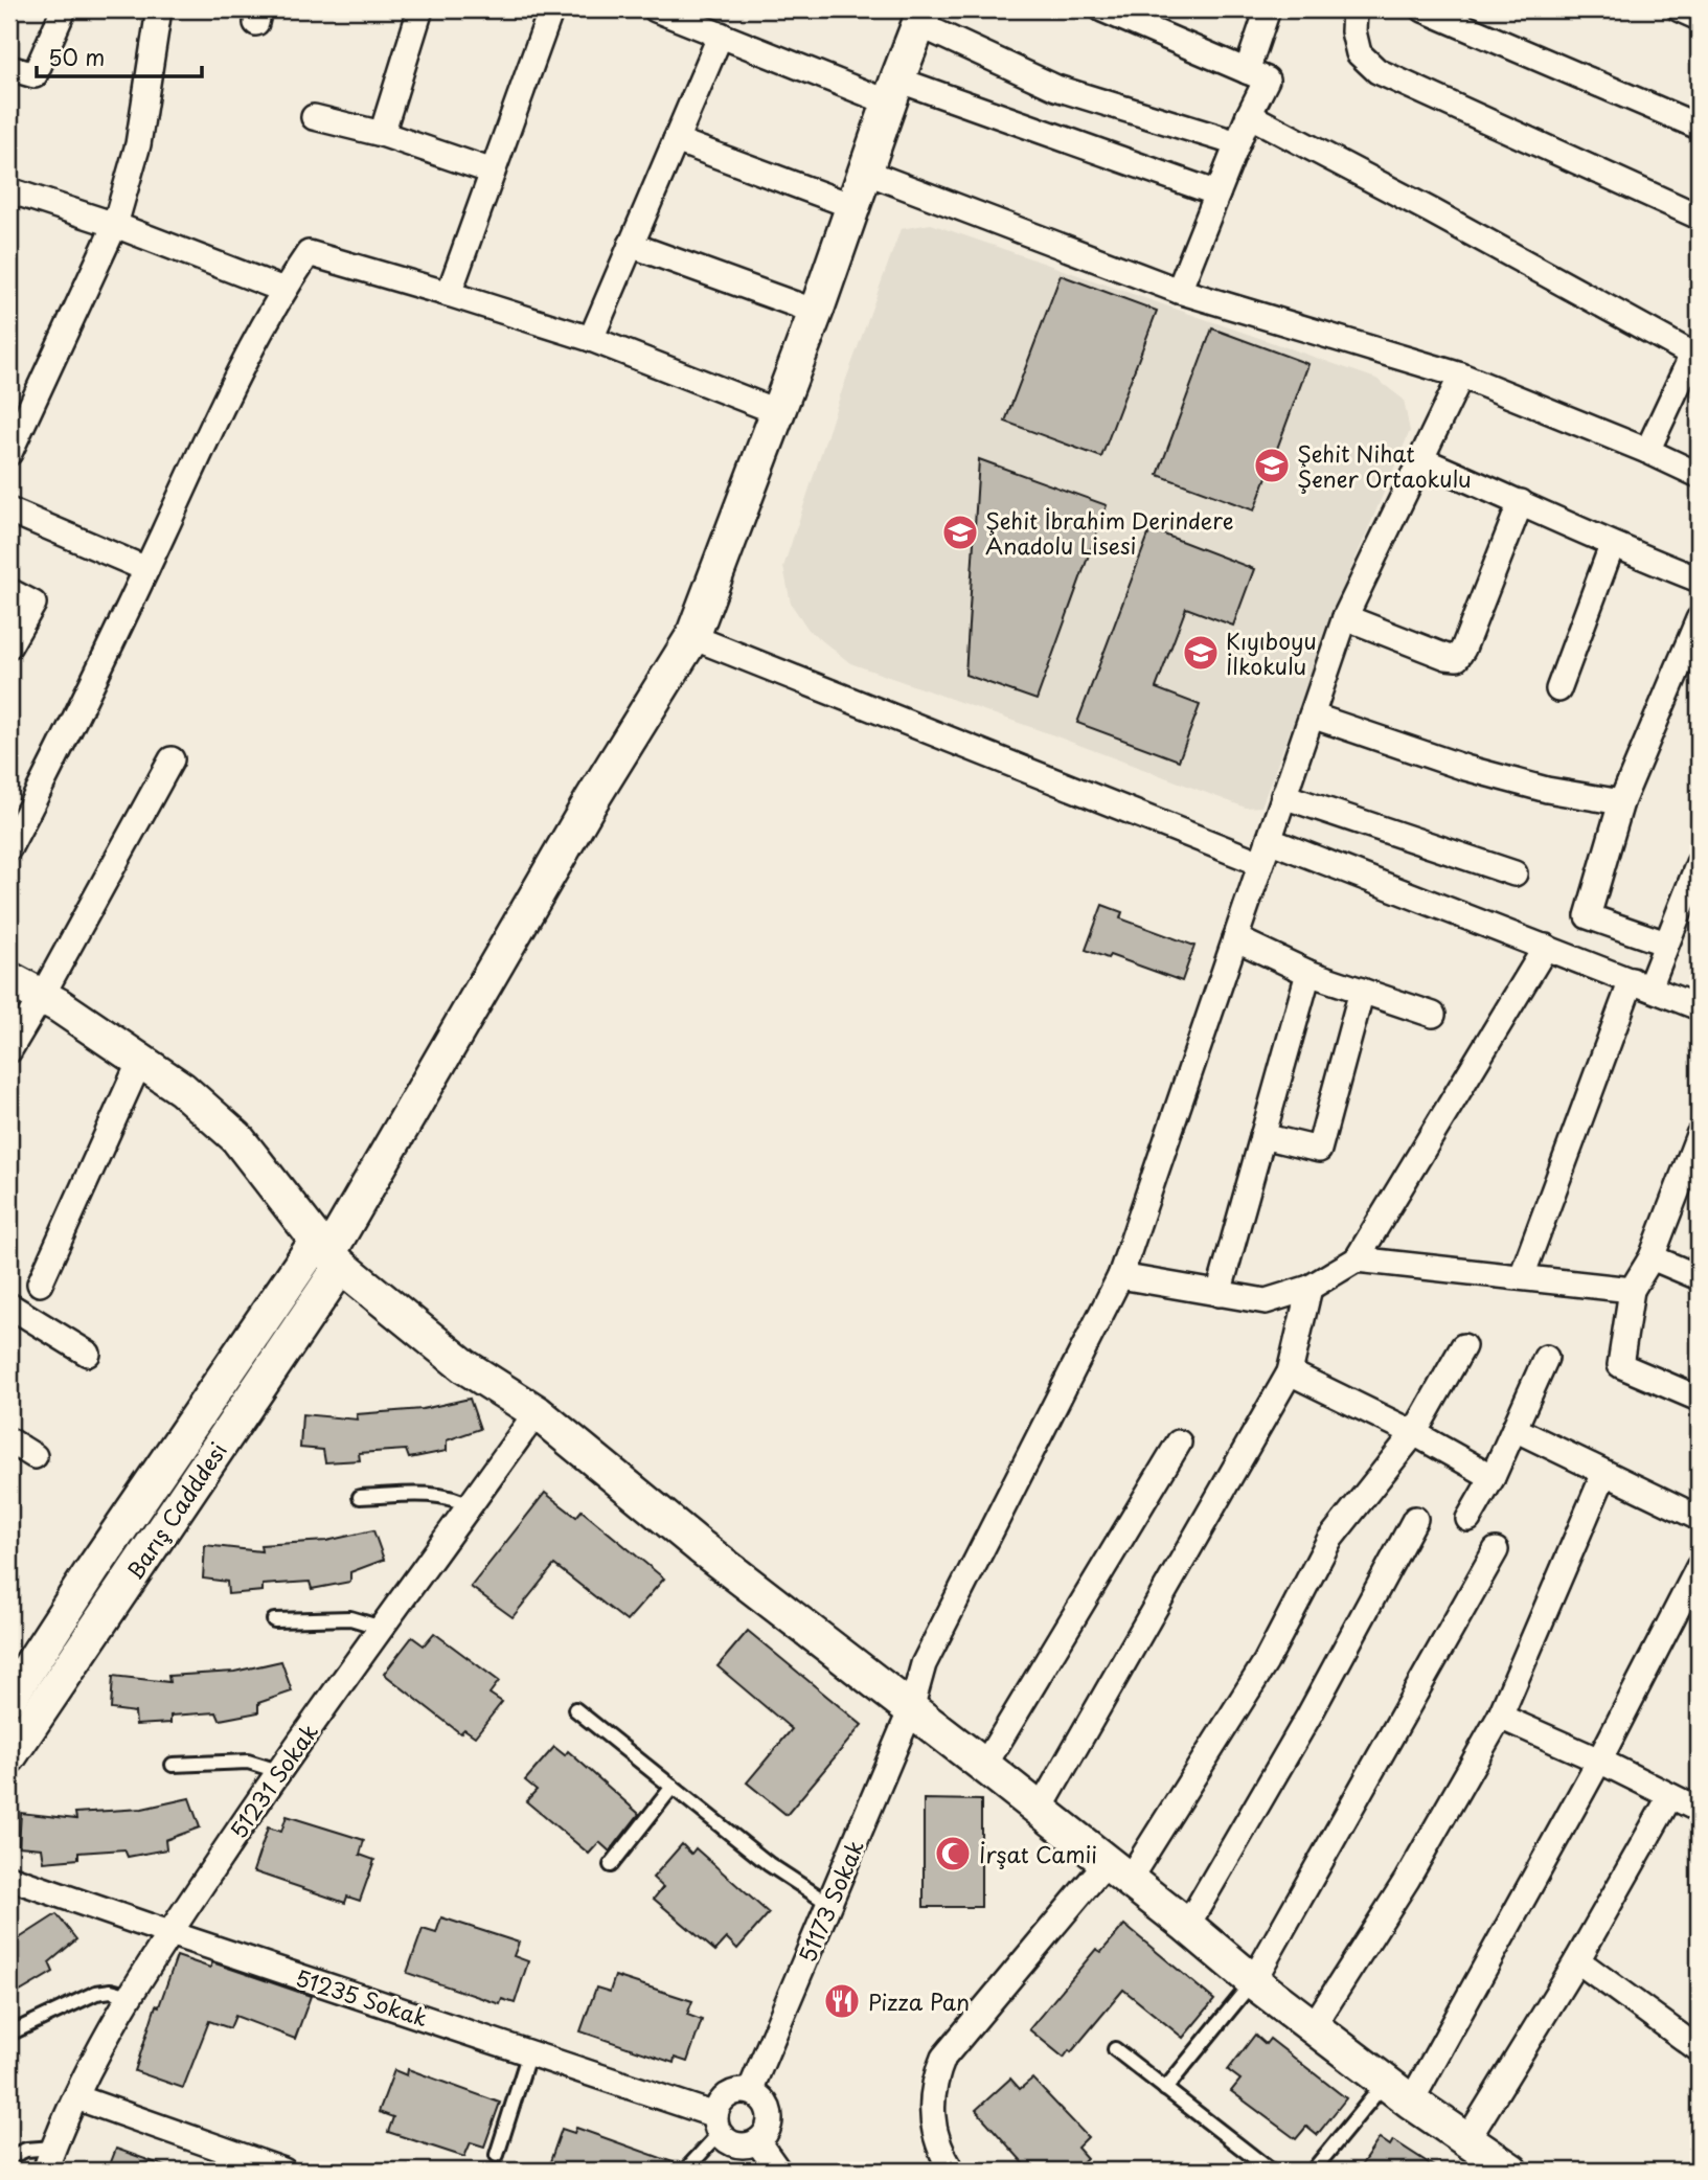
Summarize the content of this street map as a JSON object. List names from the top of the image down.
{
  "streets": {
    "main road": ["Barış Cadddesi"],
    "street": ["51231 Sokak", "51173 Sokak", "51235 Sokak"]
  },
  "crossings": [
    ["51231 Sokak", "51235 Sokak"],
    ["51173 Sokak", "51235 Sokak"]
  ],
  "places": {
    "school or university": ["Şehit Nihat Şener Ortaokulu", "Şehit İbrahim Derindere Anadolu Lisesi", "Kıyıboyu İlkokulu"],
    "mosque": ["İrşat Camii"],
    "restaurant": ["Pizza Pan"]
  },
  "scale_bar": "50 m"
}
